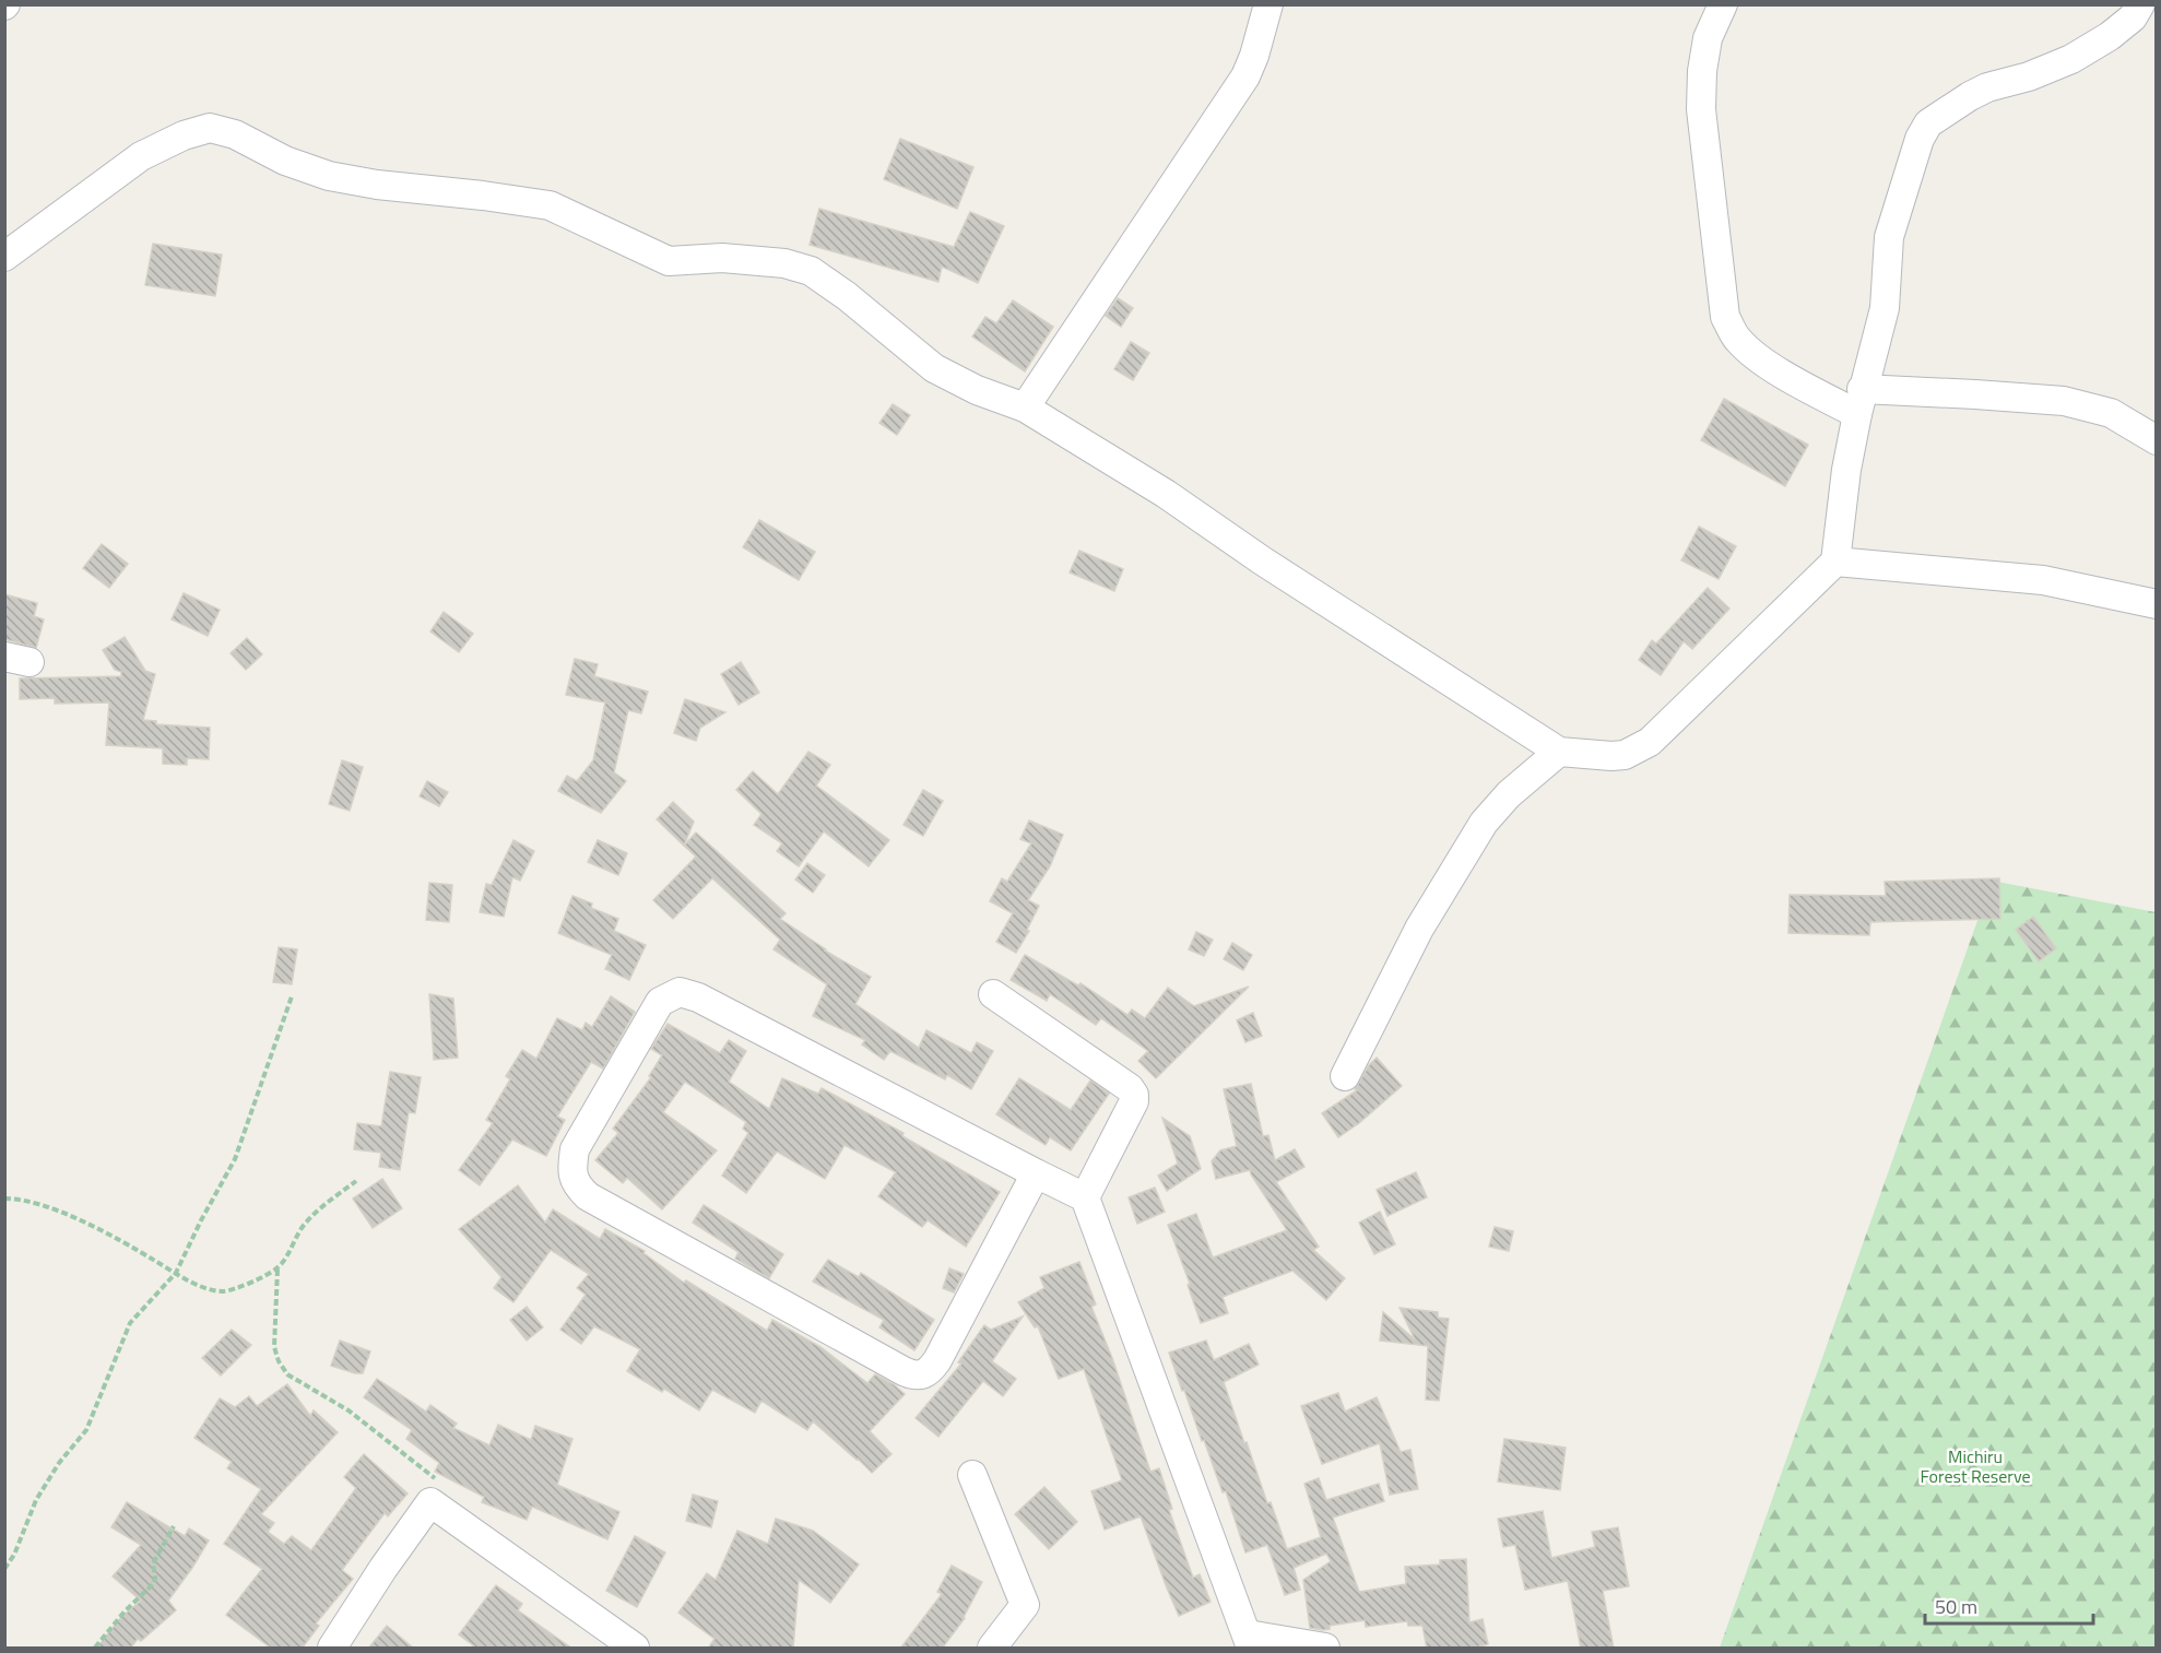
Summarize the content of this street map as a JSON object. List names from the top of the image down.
{
  "parks": ["Michiru Forest Reserve"],
  "scale_bar": "50 m"
}
